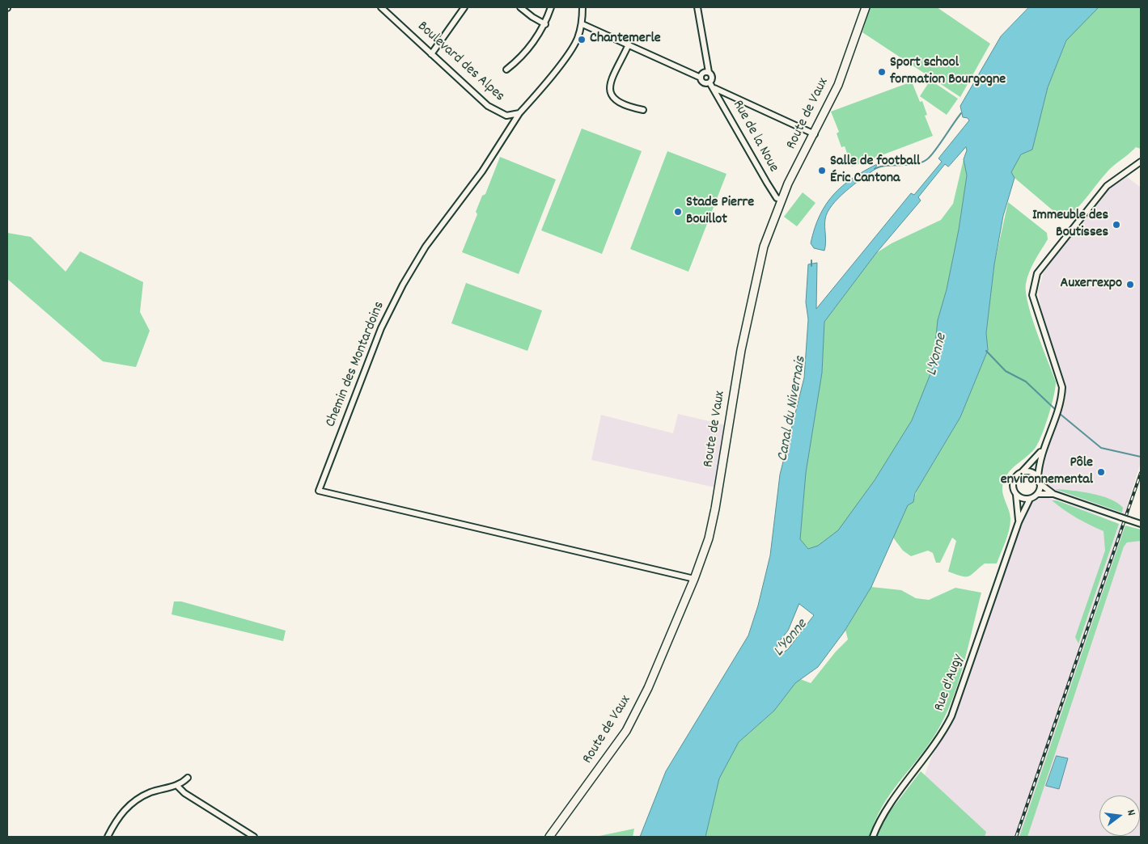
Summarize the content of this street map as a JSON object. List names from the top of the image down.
{
  "streets": {
    "street": [
      "Boulevard des Alpes",
      "Route de Vaux",
      "Rue de la Noue",
      "Chemin des Montardoins",
      "Rue d'Augy"
    ]
  },
  "crossings": [
    ["Boulevard des Alpes", "Chemin des Montardoins"],
    ["Route de Vaux", "Rue de la Noue"],
    ["Route de Vaux", "Chemin des Montardoins"]
  ],
  "water": ["L'Yonne", "Canal du Nivernais"],
  "places": [
    "Chantemerle",
    "Sport school formation Bourgogne",
    "Salle de football Éric Cantona",
    "Stade Pierre Bouillot",
    "Immeuble des Boutisses",
    "Auxerrexpo",
    "Pôle environnemental"
  ],
  "north": "right"
}
